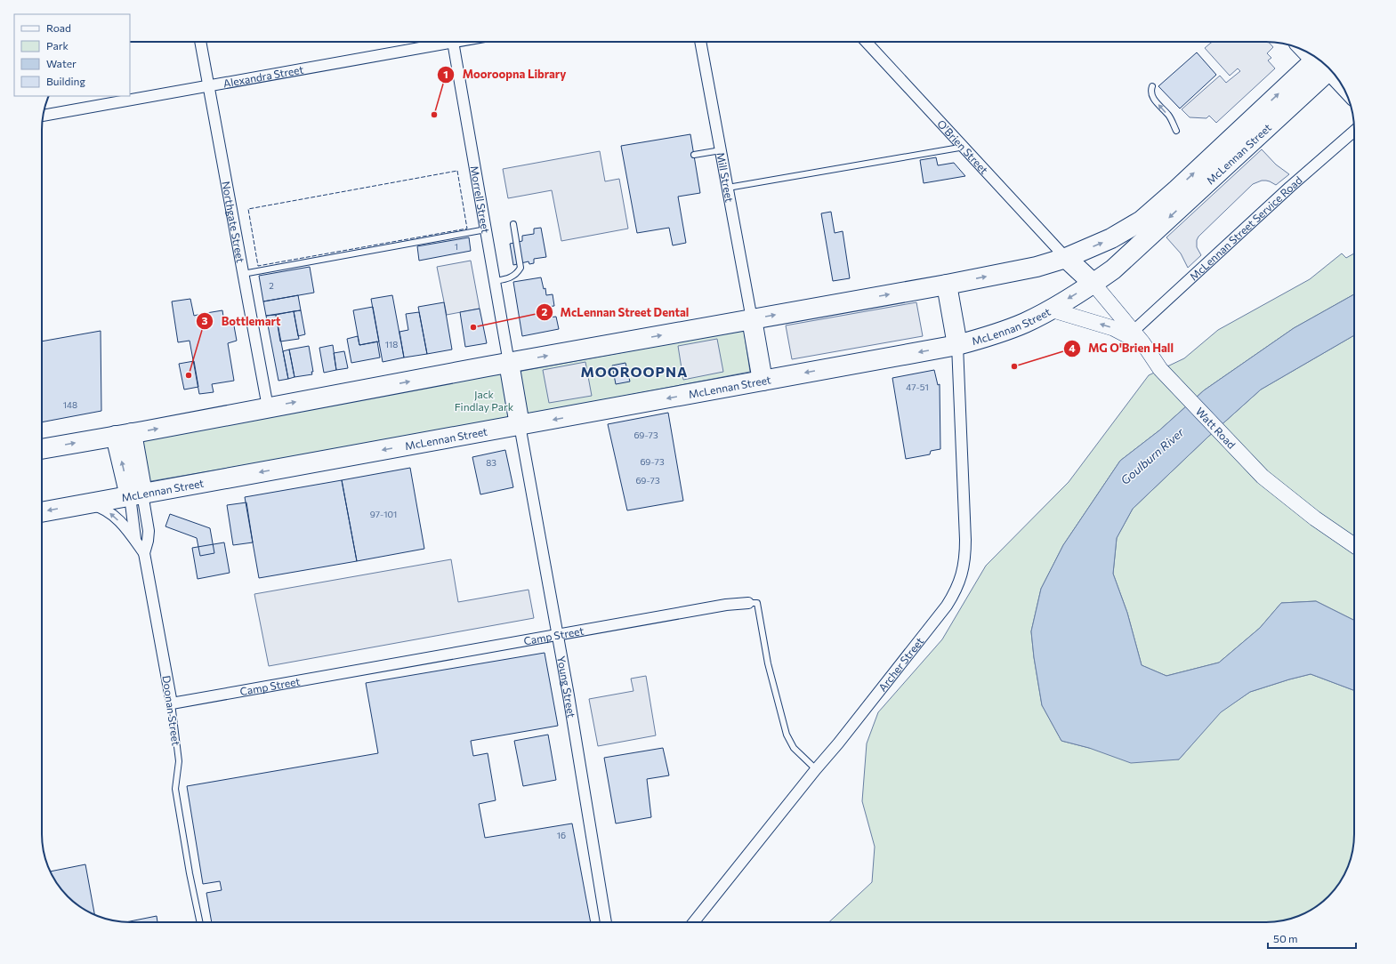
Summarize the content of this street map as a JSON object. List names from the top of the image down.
{
  "streets": {
    "highway": ["McLennan Street"],
    "street": [
      "Alexandra Street",
      "O'Brien Street",
      "Mill Street",
      "Morrell Street",
      "Northgate Street",
      "McLennan Street Service Road",
      "Watt Road",
      "Camp Street",
      "Archer Street",
      "Young Street",
      "Doonan Street"
    ]
  },
  "crossings": [
    ["Alexandra Street", "Northgate Street"],
    ["O'Brien Street", "McLennan Street"],
    ["McLennan Street", "Mill Street"],
    ["McLennan Street", "Morrell Street"],
    ["McLennan Street", "Northgate Street"],
    ["McLennan Street", "Watt Road"],
    ["McLennan Street", "Archer Street"],
    ["McLennan Street", "Young Street"],
    ["McLennan Street", "Doonan Street"],
    ["McLennan Street Service Road", "Watt Road"],
    ["Camp Street", "Archer Street"],
    ["Camp Street", "Young Street"],
    ["Camp Street", "Doonan Street"]
  ],
  "districts": ["MOOROOPNA"],
  "water": ["Goulburn River"],
  "parks": ["Jack Findlay Park"],
  "places": [
    "Mooroopna Library",
    "McLennan Street Dental",
    "MG O'Brien Hall",
    "Bottlemart"
  ],
  "house_numbers": [
    "1",
    "2",
    "118",
    "47-51",
    "148",
    "69-73",
    "69-73",
    "83",
    "69-73",
    "97-101",
    "16"
  ],
  "legend": [
    "Road",
    "Park",
    "Water",
    "Building"
  ],
  "scale_bar": "50 m"
}
